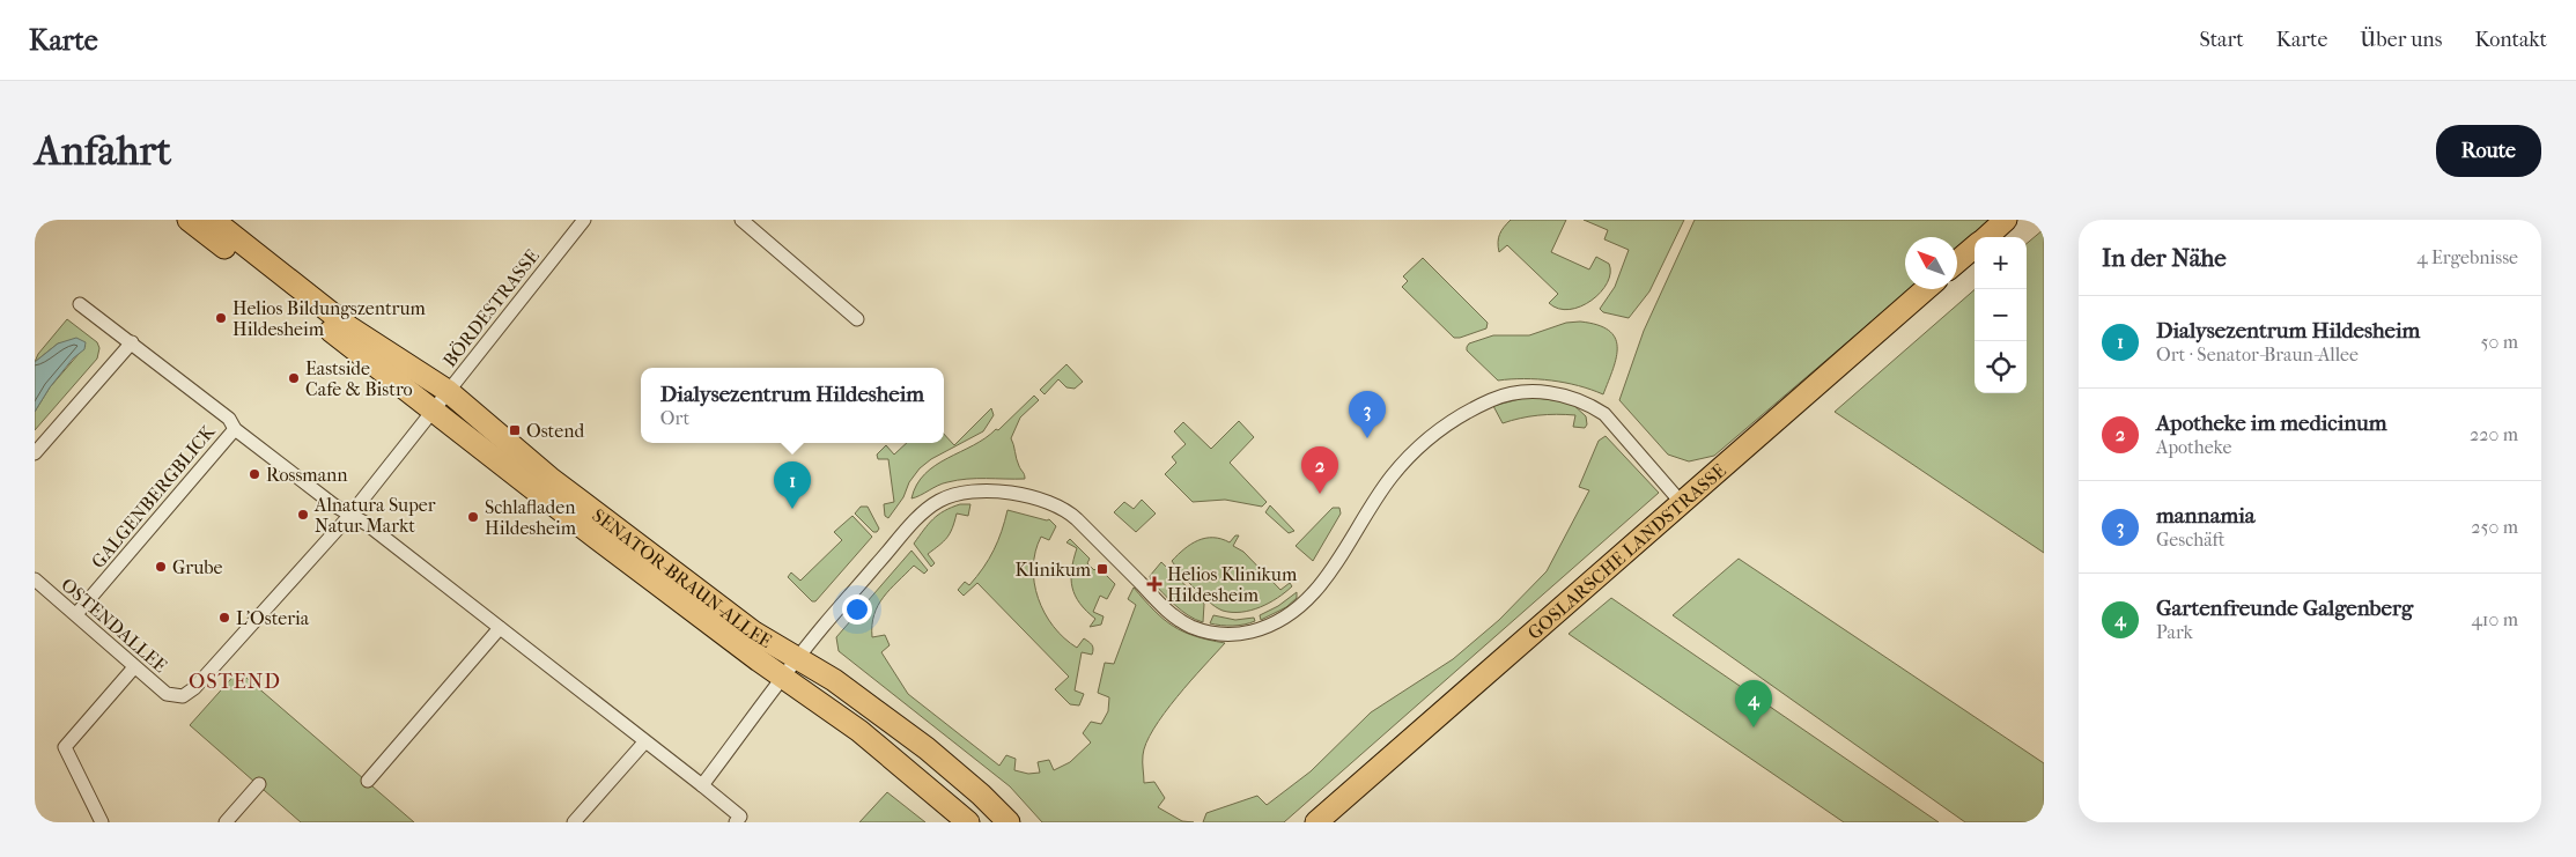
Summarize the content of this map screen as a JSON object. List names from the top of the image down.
{
  "streets": {
    "main road": ["GOSLARSCHE LANDSTRASSE", "SENATOR-BRAUN-ALLEE"],
    "street": ["BÖRDESTRASSE", "GALGENBERGBLICK", "OSTENDALLEE"]
  },
  "crossings": [
    ["BÖRDESTRASSE", "SENATOR-BRAUN-ALLEE"],
    ["BÖRDESTRASSE", "OSTENDALLEE"],
    ["GALGENBERGBLICK", "OSTENDALLEE"],
    ["SENATOR-BRAUN-ALLEE", "OSTENDALLEE"]
  ],
  "districts": ["OSTEND"],
  "places": {
    "other": [
      "Helios Bildungszentrum Hildesheim",
      "Eastside Cafe & Bistro",
      "Rossmann",
      "Alnatura Super Natur Markt",
      "Schlafladen Hildesheim",
      "Grube",
      "L'Osteria"
    ],
    "transit": ["Ostend", "Klinikum"],
    "health": ["Helios Klinikum Hildesheim"]
  },
  "north": "top left",
  "page": {
    "header": "Karte",
    "nav": [
      "Start",
      "Karte",
      "Über uns",
      "Kontakt"
    ],
    "buttons": "Route",
    "title": "Anfahrt",
    "heading": ["In der Nähe", "4 Ergebnisse"],
    "map_buttons": ["+", "−"],
    "list": [
      {
        "mark": "1",
        "name": "Dialysezentrum Hildesheim",
        "note": "Ort · Senator-Braun-Allee",
        "value": "50 m"
      },
      {
        "mark": "2",
        "name": "Apotheke im medicinum",
        "note": "Apotheke",
        "value": "220 m"
      },
      {
        "mark": "3",
        "name": "mannamia",
        "note": "Geschäft",
        "value": "250 m"
      },
      {
        "mark": "4",
        "name": "Gartenfreunde Galgenberg",
        "note": "Park",
        "value": "410 m"
      }
    ],
    "popup": ["Dialysezentrum Hildesheim", "Ort"],
    "pins": [
      "3",
      "2",
      "1",
      "4"
    ]
  }
}
